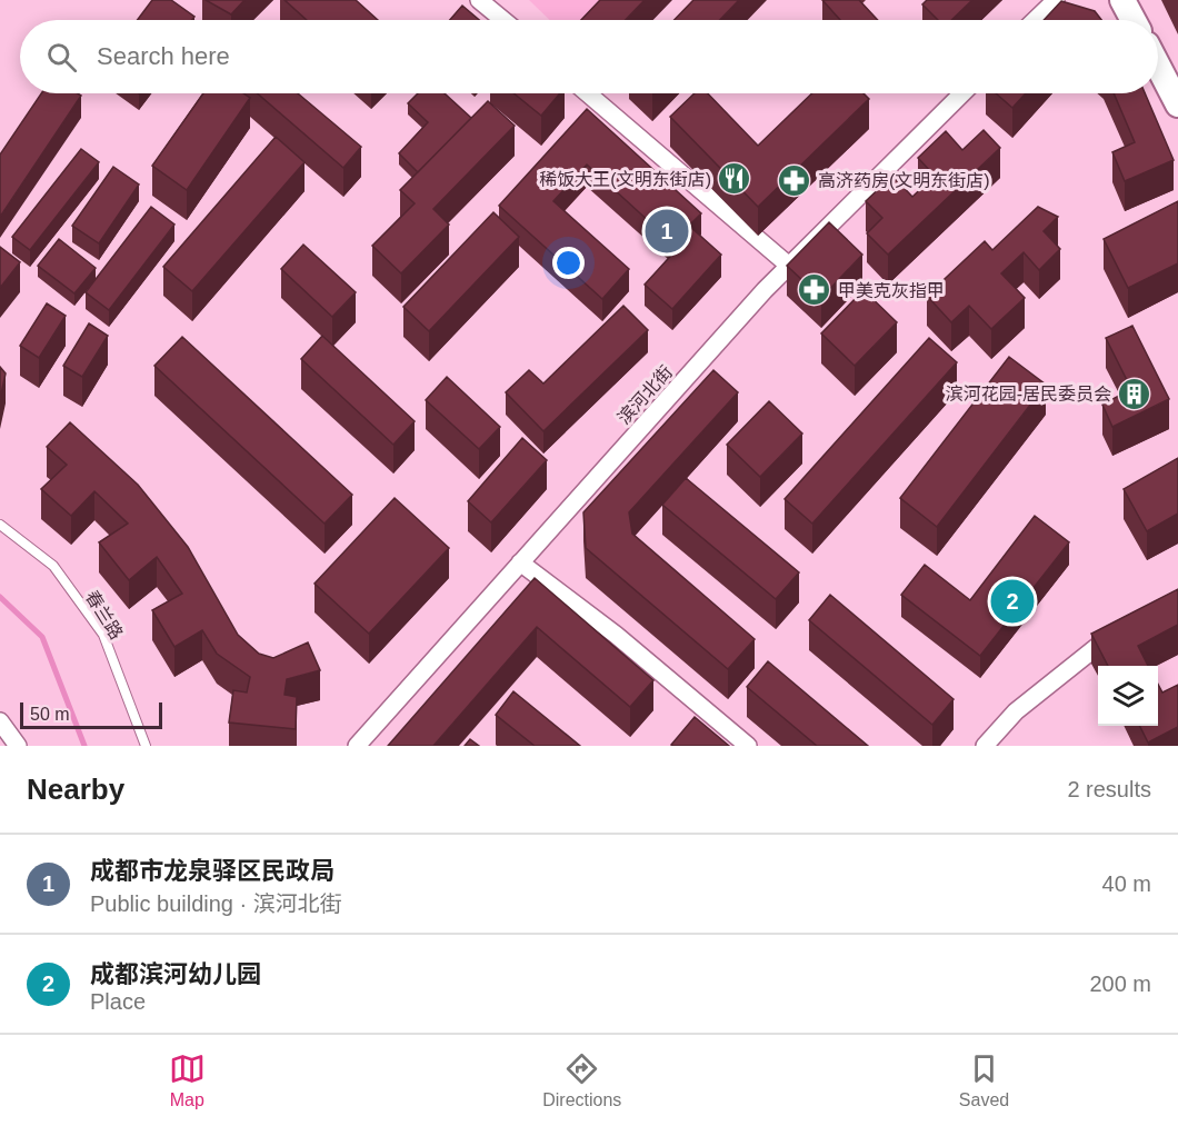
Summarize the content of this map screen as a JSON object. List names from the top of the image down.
{
  "streets": {
    "street": ["滨河北街"],
    "lane": ["春兰路"]
  },
  "places": {
    "restaurant": ["稀饭大王(文明东街店)"],
    "pharmacy": ["高济药房(文明东街店)", "甲美克灰指甲"],
    "building": ["滨河花园-居民委员会"]
  },
  "scale_bar": "50 m",
  "page": {
    "search": "Search here",
    "pins": ["1", "2"],
    "scale": "50 m",
    "heading": ["Nearby", "2 results"],
    "list": [
      {
        "mark": "1",
        "name": "成都市龙泉驿区民政局",
        "note": "Public building · 滨河北街",
        "value": "40 m"
      },
      {
        "mark": "2",
        "name": "成都滨河幼儿园",
        "note": "Place",
        "value": "200 m"
      }
    ],
    "nav": ["Map", "Directions", "Saved"]
  }
}
